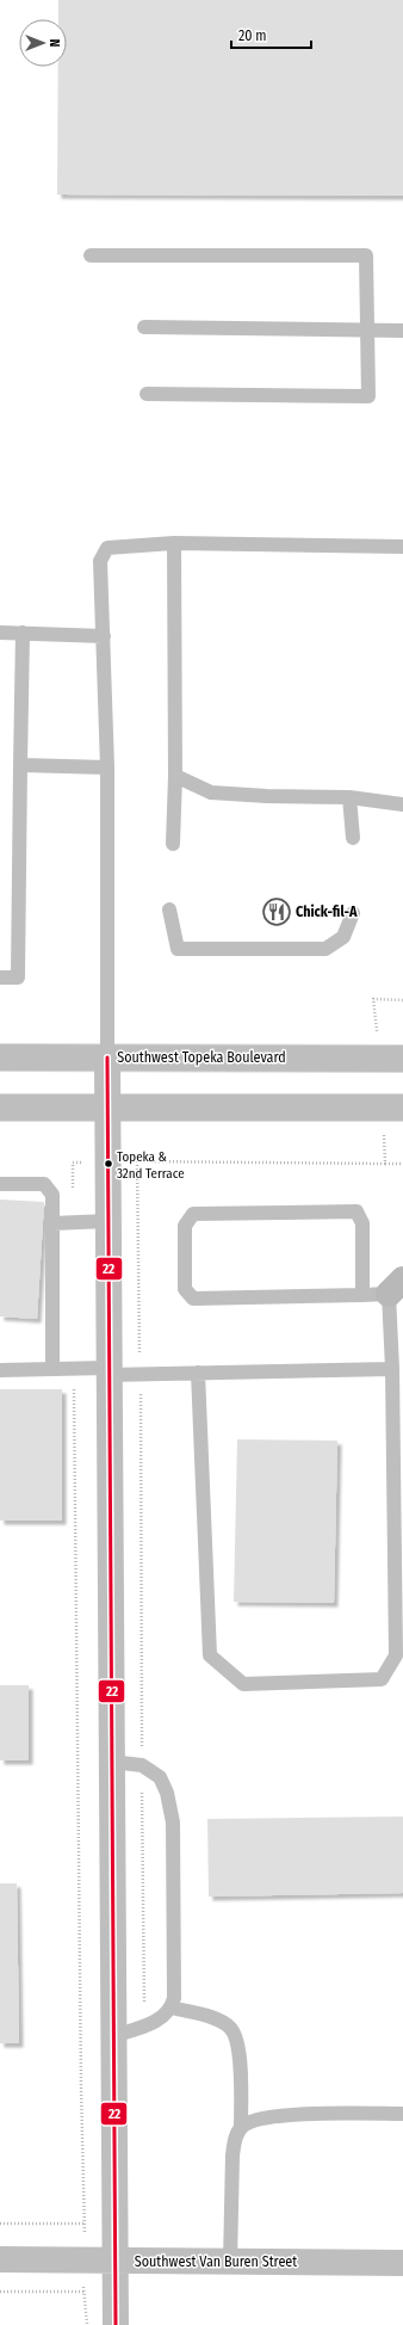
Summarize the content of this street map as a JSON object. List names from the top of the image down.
{
  "streets": {
    "street": ["Southwest Topeka Boulevard", "Southwest Van Buren Street"]
  },
  "places": {
    "restaurant": ["Chick-fil-A"],
    "other": ["Topeka & 32nd Terrace"]
  },
  "lines": ["transit line 22"],
  "scale_bar": "20 m",
  "north": "right"
}
